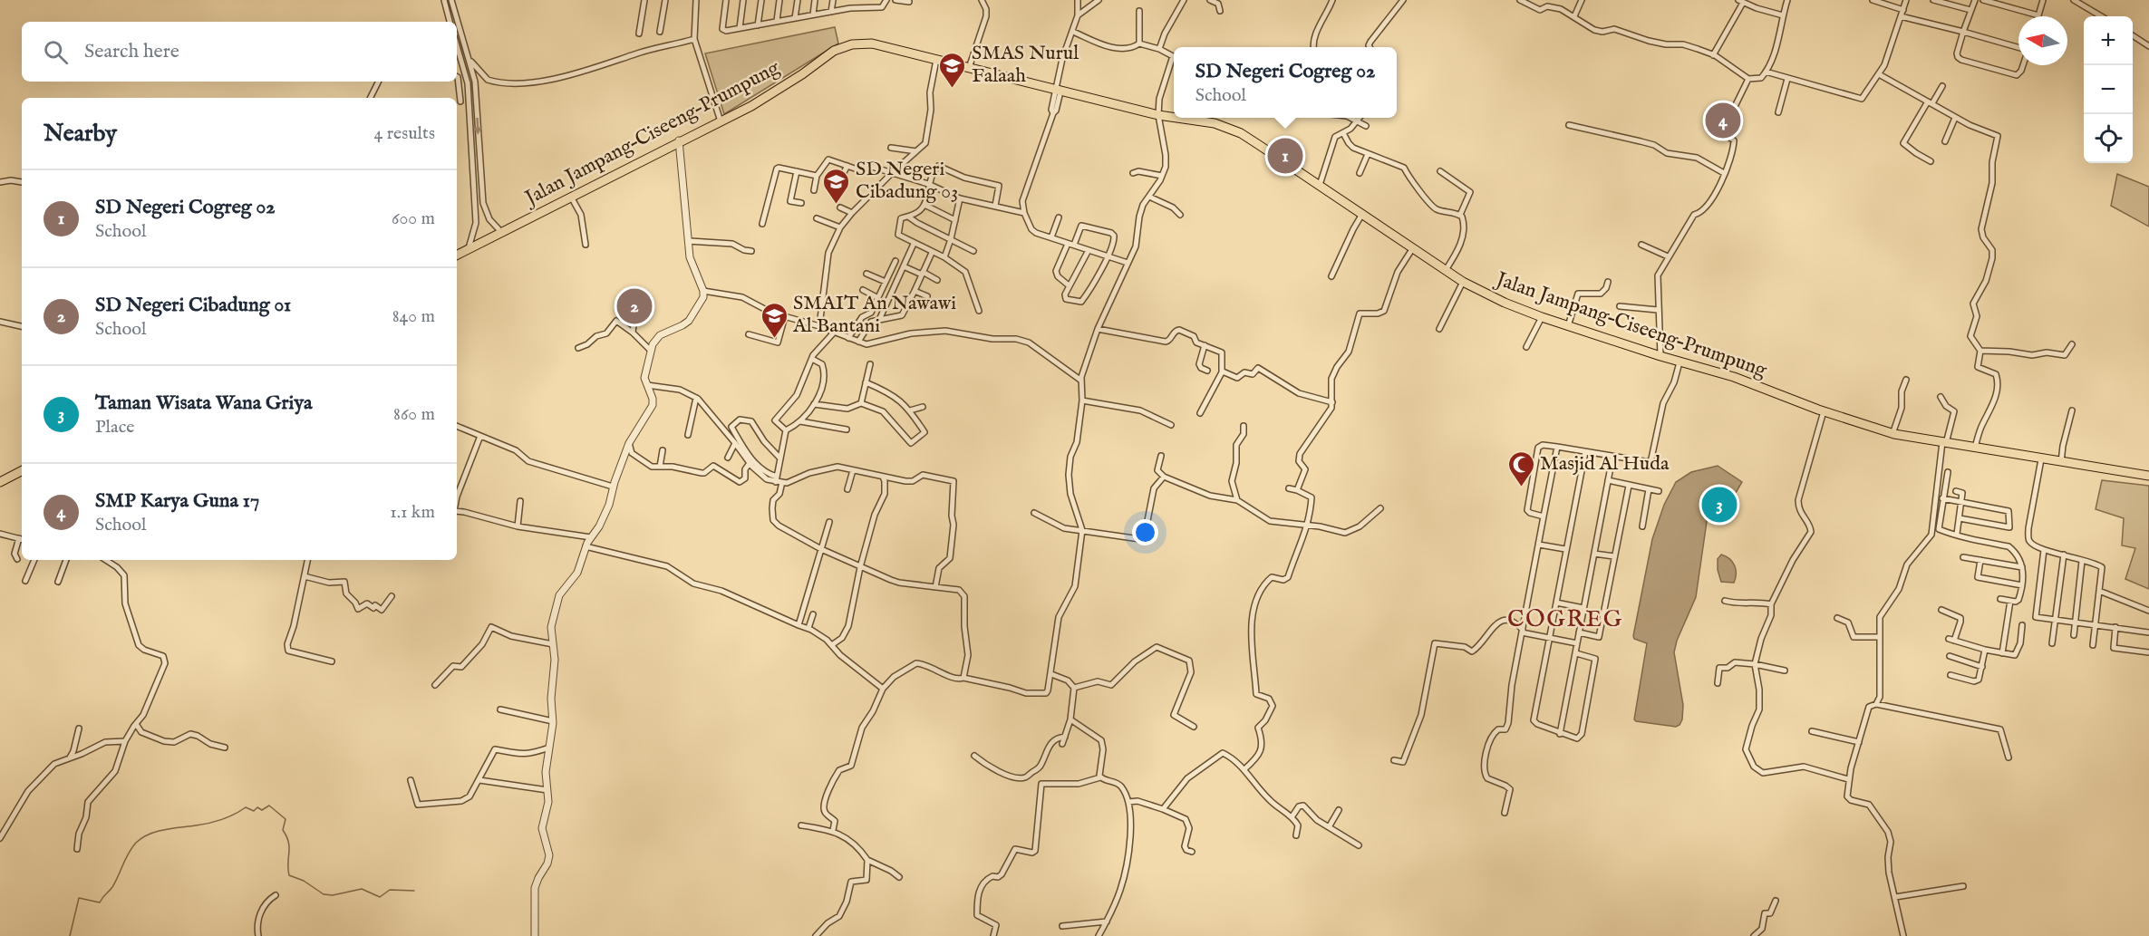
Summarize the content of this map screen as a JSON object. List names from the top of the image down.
{
  "streets": {
    "main road": ["Jalan Jampang–Ciseeng–Prumpung"]
  },
  "districts": ["COGREG"],
  "places": {
    "school or university": ["SMAS Nurul Falaah", "SD Negeri Cibadung 03", "SMAIT An Nawawi Al Bantani"],
    "mosque": ["Masjid Al Huda"]
  },
  "north": "left",
  "page": {
    "map_buttons": ["+", "−"],
    "search": "Search here",
    "popup": ["SD Negeri Cogreg 02", "School"],
    "heading": ["Nearby", "4 results"],
    "pins": [
      "4",
      "1",
      "2",
      "3"
    ],
    "list": [
      {
        "mark": "1",
        "name": "SD Negeri Cogreg 02",
        "note": "School",
        "value": "600 m"
      },
      {
        "mark": "2",
        "name": "SD Negeri Cibadung 01",
        "note": "School",
        "value": "840 m"
      },
      {
        "mark": "3",
        "name": "Taman Wisata Wana Griya",
        "note": "Place",
        "value": "860 m"
      },
      {
        "mark": "4",
        "name": "SMP Karya Guna 17",
        "note": "School",
        "value": "1.1 km"
      }
    ]
  }
}
